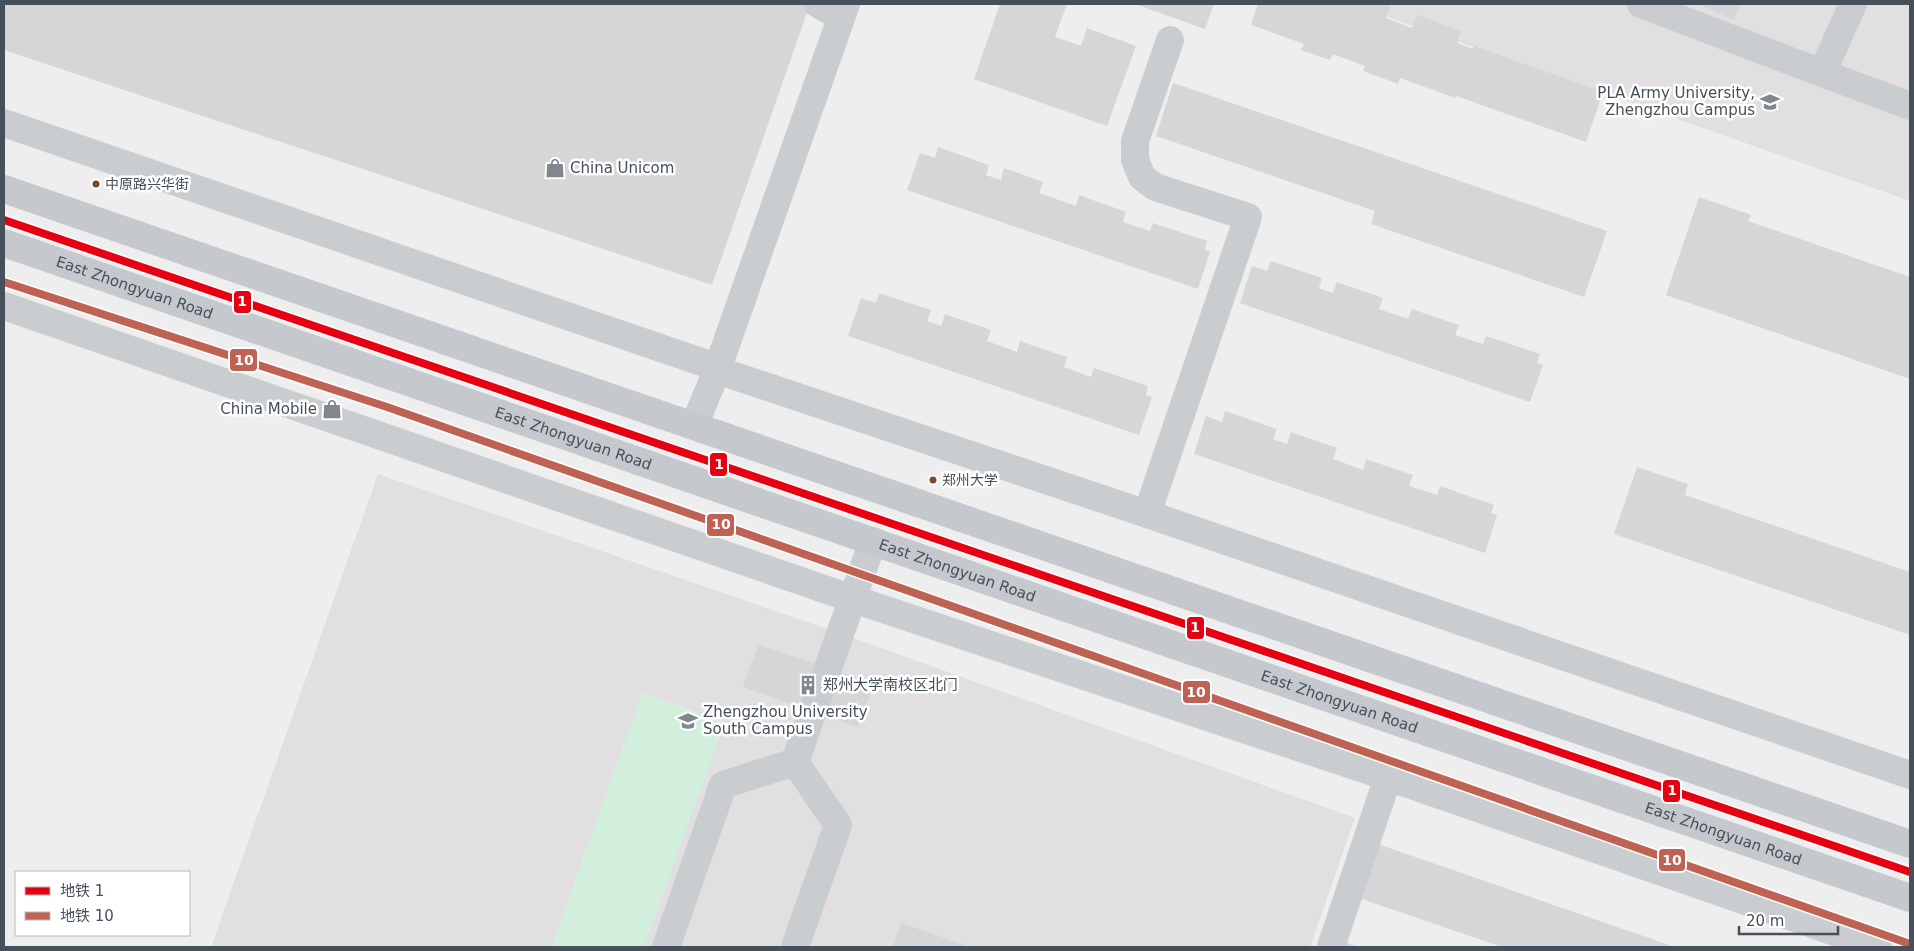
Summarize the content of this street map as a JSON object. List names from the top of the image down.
{
  "streets": {
    "main road": ["East Zhongyuan Road"]
  },
  "places": {
    "school or university": ["PLA Army University, Zhengzhou Campus", "Zhengzhou University South Campus"],
    "shop": ["China Unicom", "China Mobile"],
    "other": ["中原路兴华街", "郑州大学"],
    "building": ["郑州大学南校区北门"]
  },
  "lines": ["metro line 1", "metro line 10"],
  "legend": ["地铁 1", "地铁 10"],
  "scale_bar": "20 m"
}
